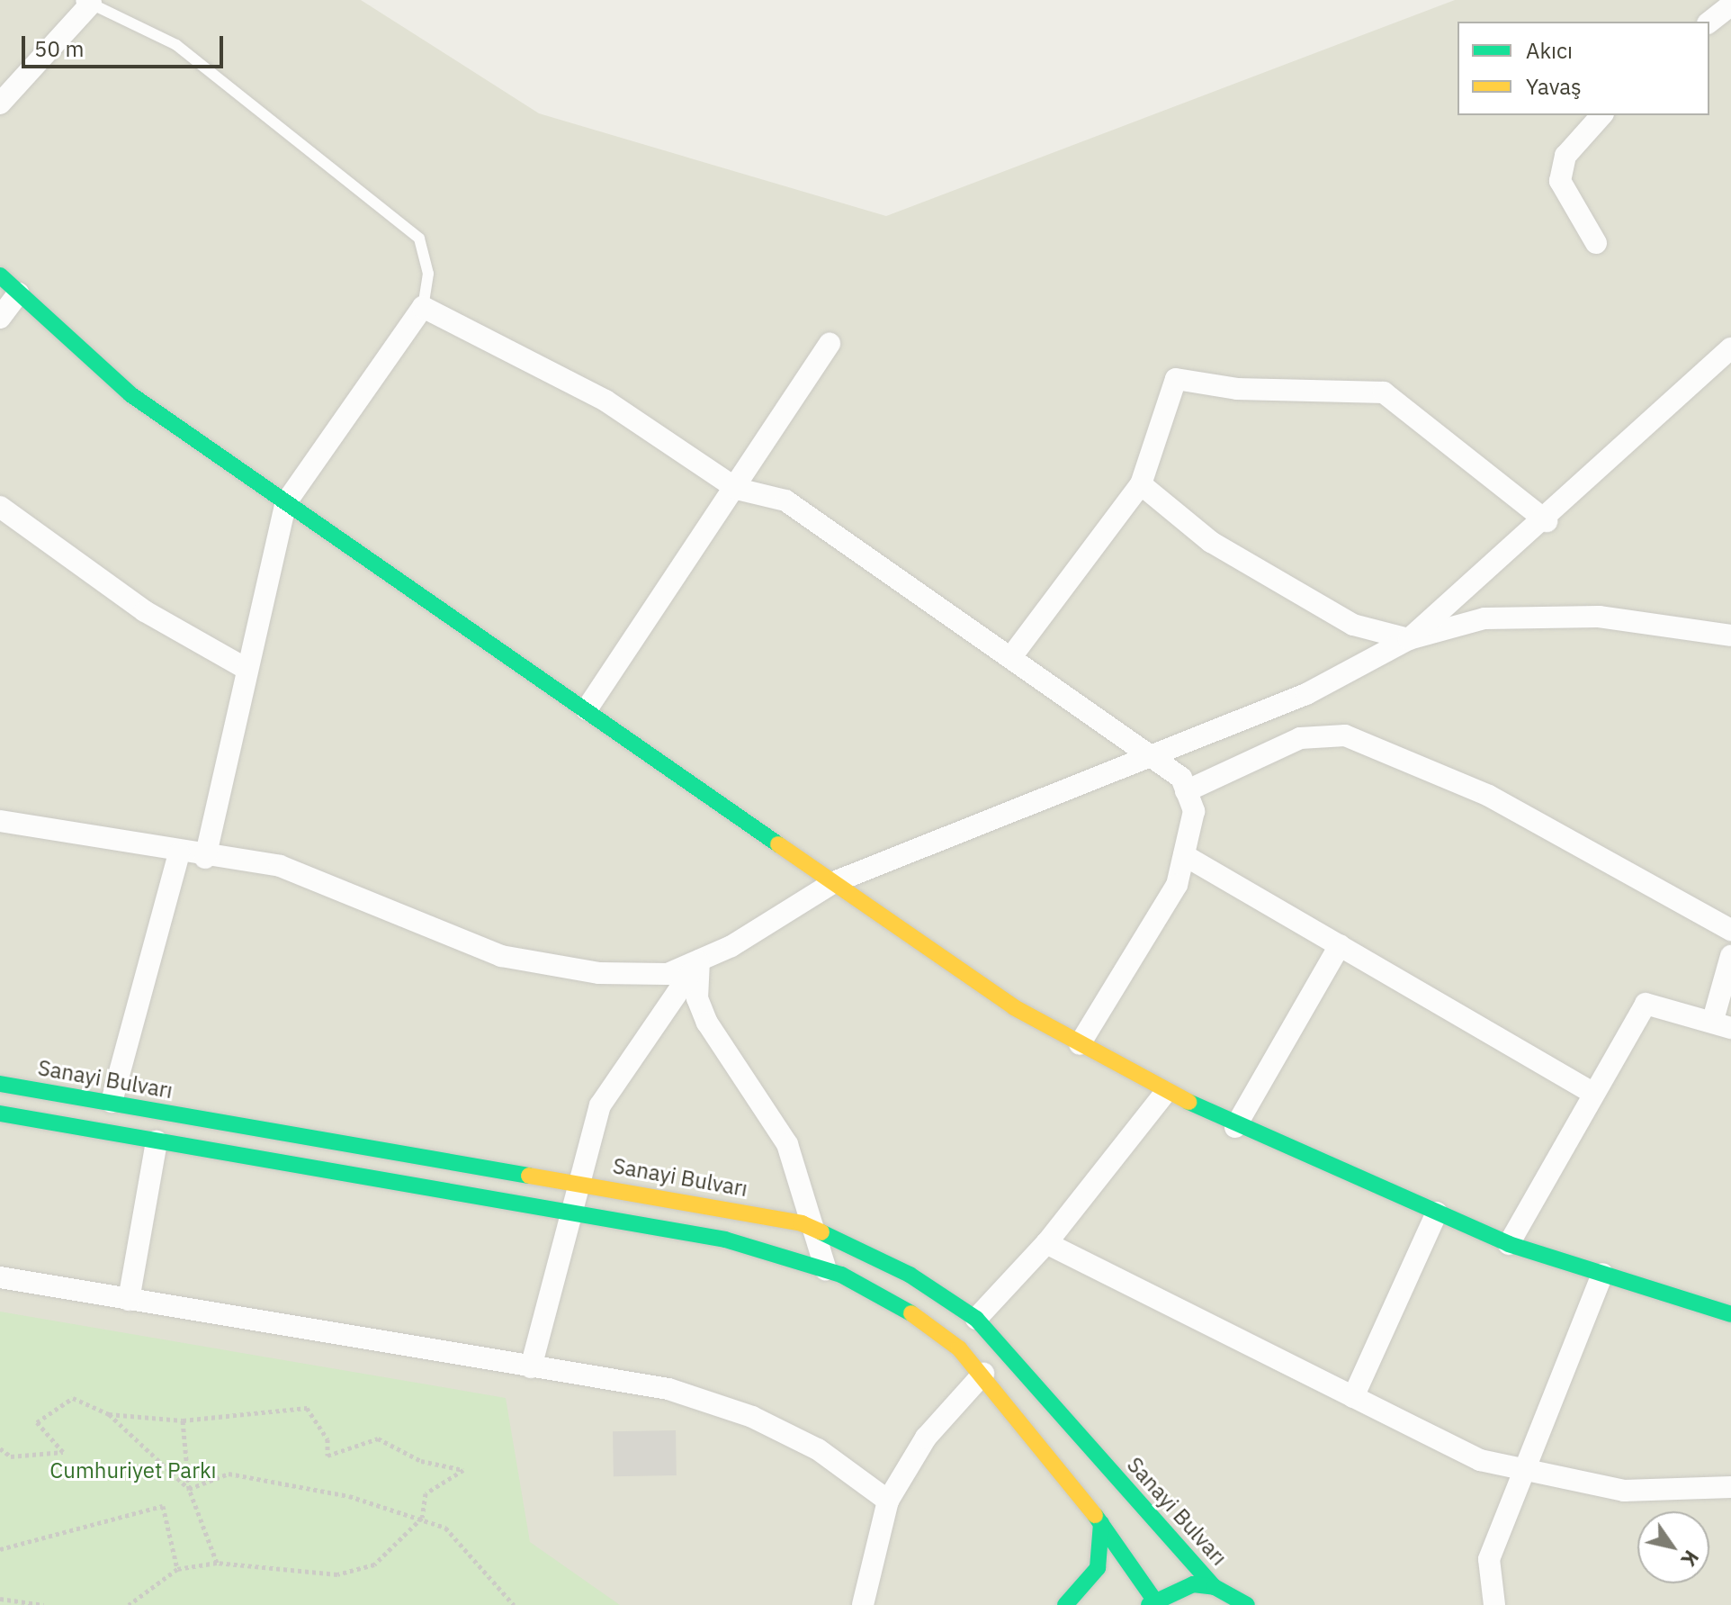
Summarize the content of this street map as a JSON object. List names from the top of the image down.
{
  "streets": {
    "main road": ["Sanayi Bulvarı"]
  },
  "parks": ["Cumhuriyet Parkı"],
  "legend": ["Akıcı", "Yavaş"],
  "scale_bar": "50 m",
  "north": "bottom right"
}
